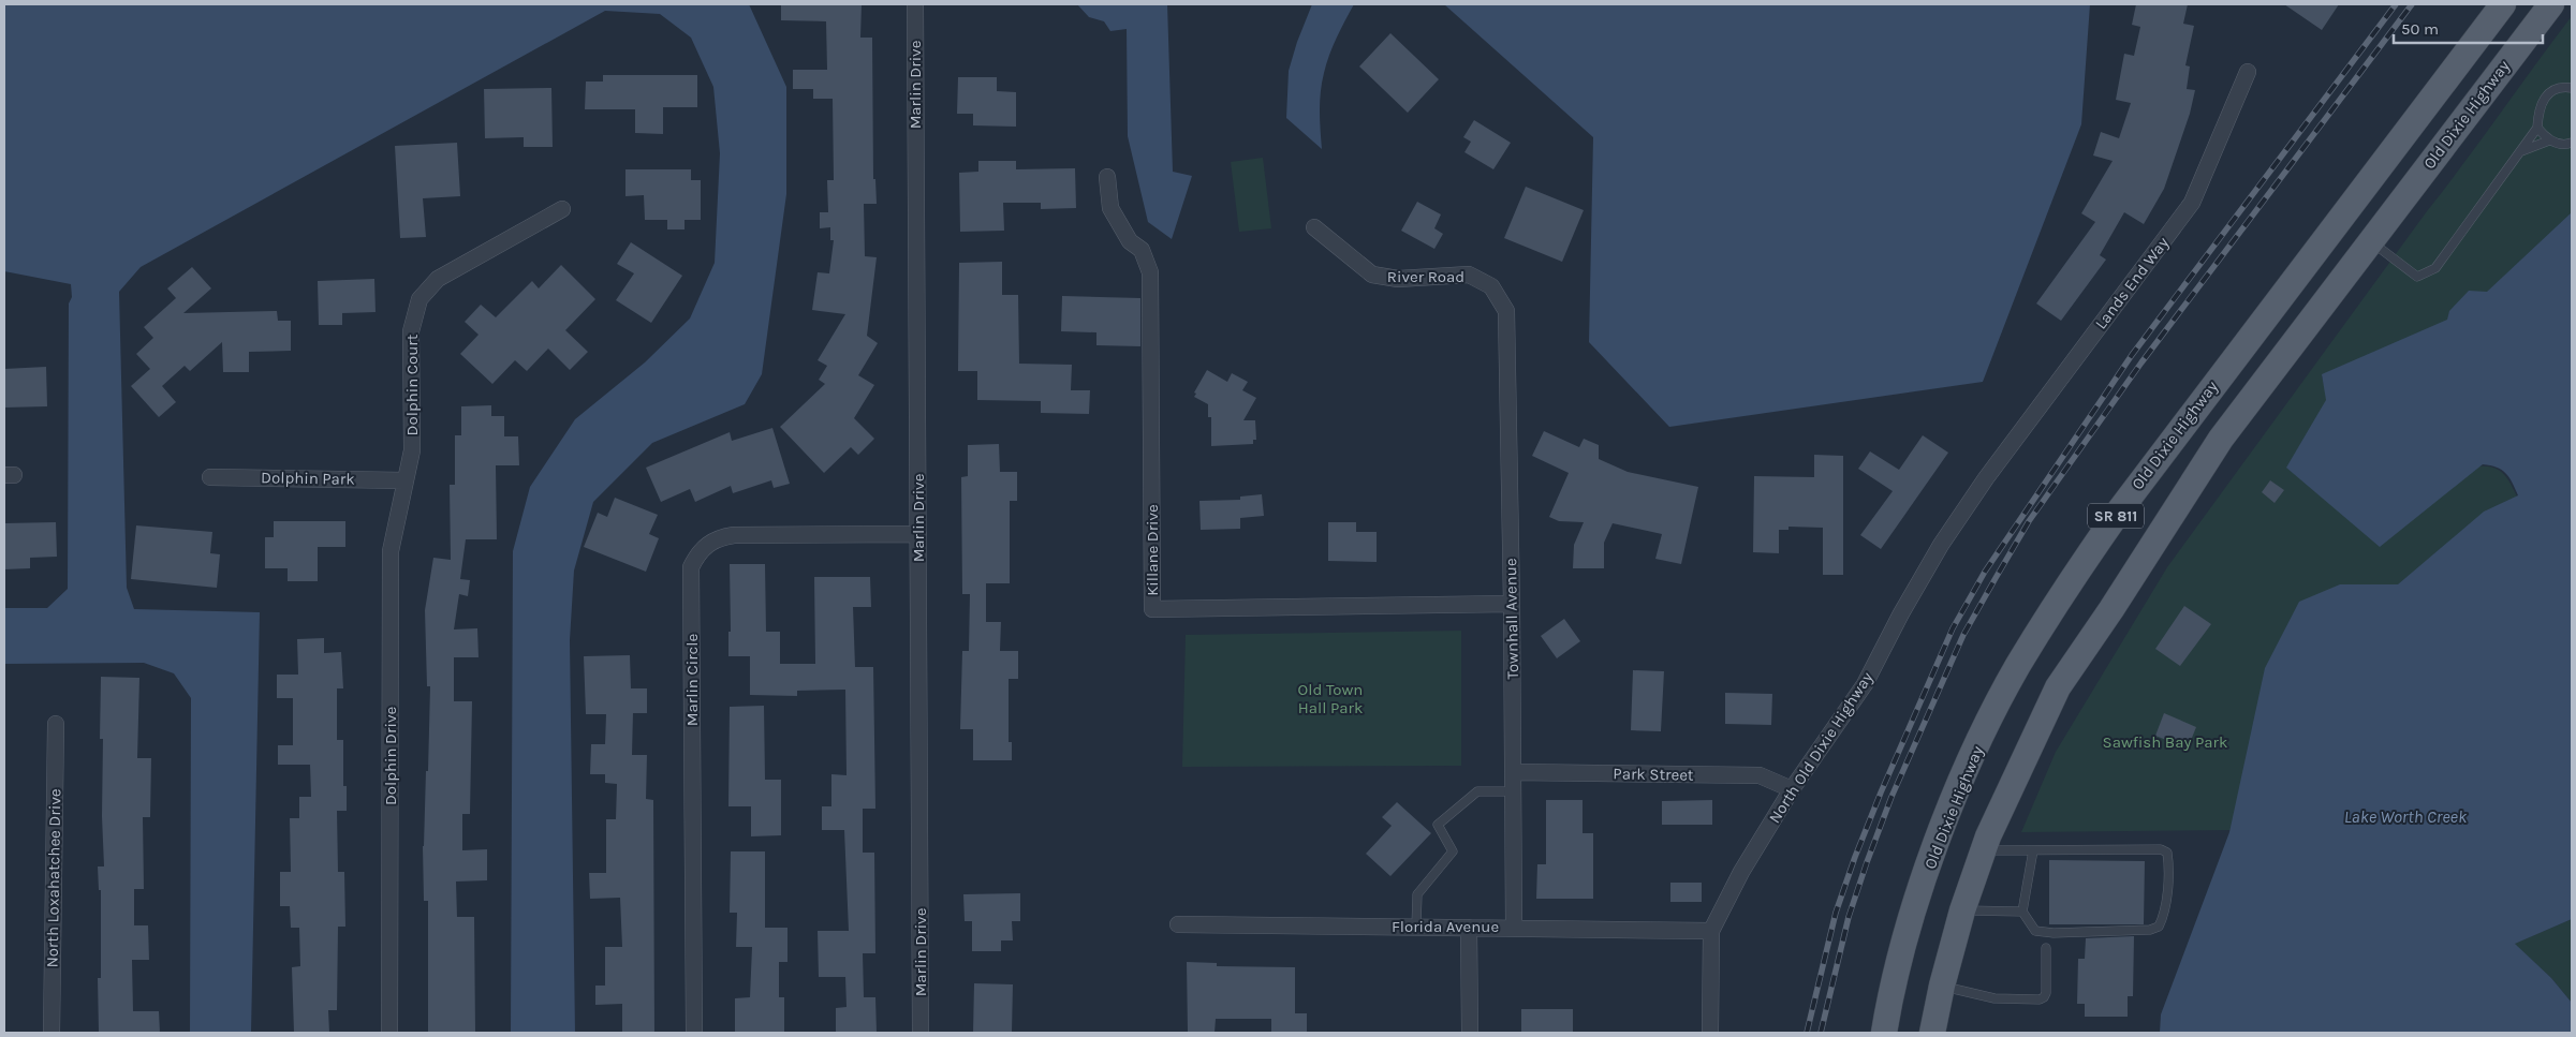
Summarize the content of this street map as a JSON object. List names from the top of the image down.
{
  "streets": {
    "main road": ["Old Dixie Highway", "SR 811"],
    "street": [
      "Marlin Drive",
      "River Road",
      "Lands End Way",
      "Dolphin Court",
      "Dolphin Park",
      "Killane Drive",
      "Townhall Avenue",
      "Marlin Circle",
      "North Old Dixie Highway",
      "Dolphin Drive",
      "Park Street",
      "North Loxahatchee Drive",
      "Florida Avenue"
    ]
  },
  "crossings": [
    ["Marlin Drive", "Marlin Circle"],
    ["River Road", "Townhall Avenue"],
    ["Lands End Way", "North Old Dixie Highway"],
    ["Dolphin Court", "Dolphin Park"],
    ["Dolphin Court", "Dolphin Drive"],
    ["Dolphin Park", "Dolphin Drive"],
    ["Killane Drive", "Townhall Avenue"],
    ["Townhall Avenue", "Park Street"],
    ["Townhall Avenue", "Florida Avenue"],
    ["North Old Dixie Highway", "Park Street"],
    ["North Old Dixie Highway", "Florida Avenue"]
  ],
  "water": ["Lake Worth Creek"],
  "parks": ["Old Town Hall Park", "Sawfish Bay Park"],
  "scale_bar": "50 m"
}
